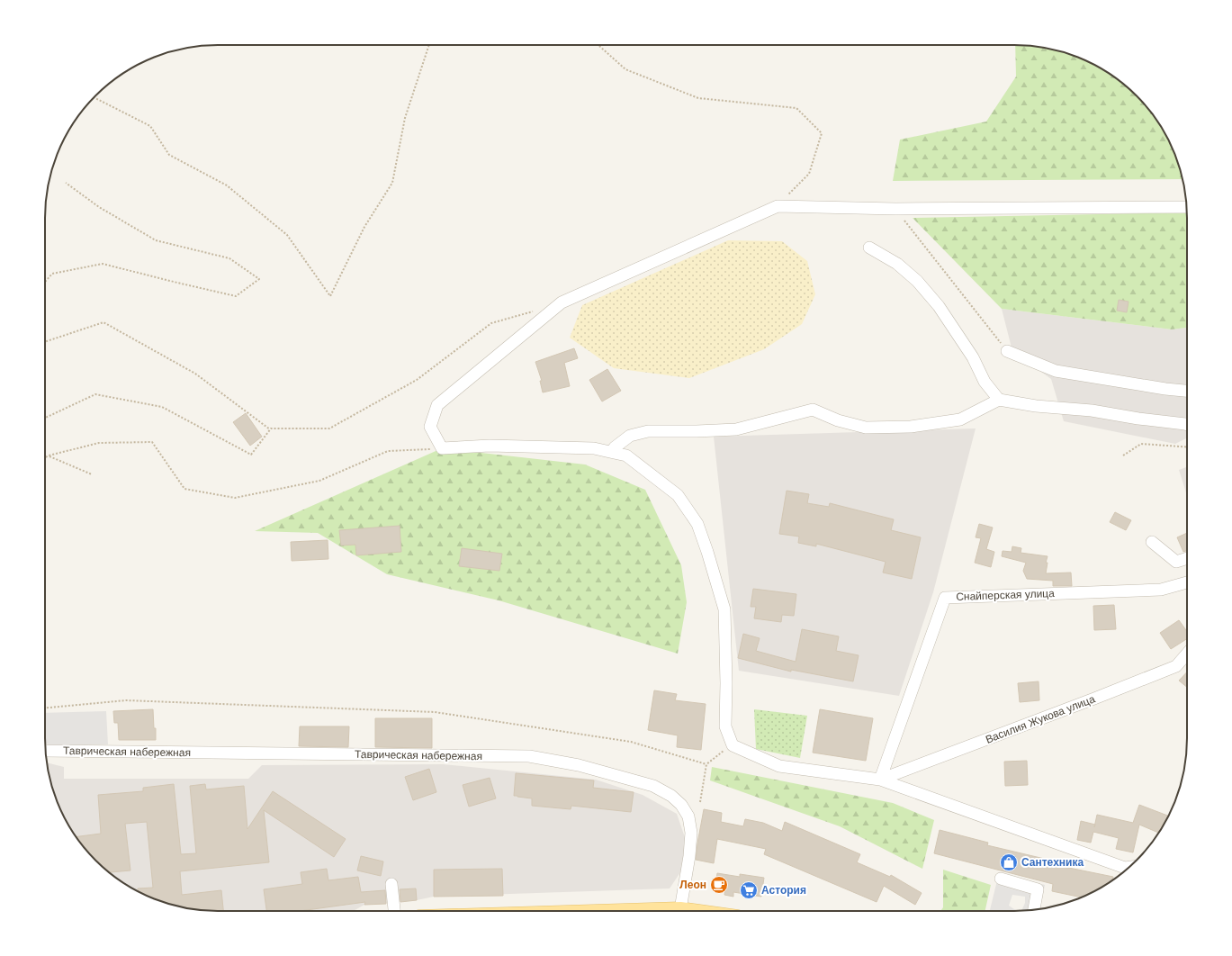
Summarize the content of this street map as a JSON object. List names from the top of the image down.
{
  "streets": {
    "street": ["Снайперская улица", "Василия Жукова улица", "Таврическая набережная"]
  },
  "crossings": [
    ["Снайперская улица", "Василия Жукова улица"]
  ],
  "places": {
    "shop": ["Сантехника"],
    "cafe": ["Леон"],
    "supermarket": ["Астория"]
  }
}
